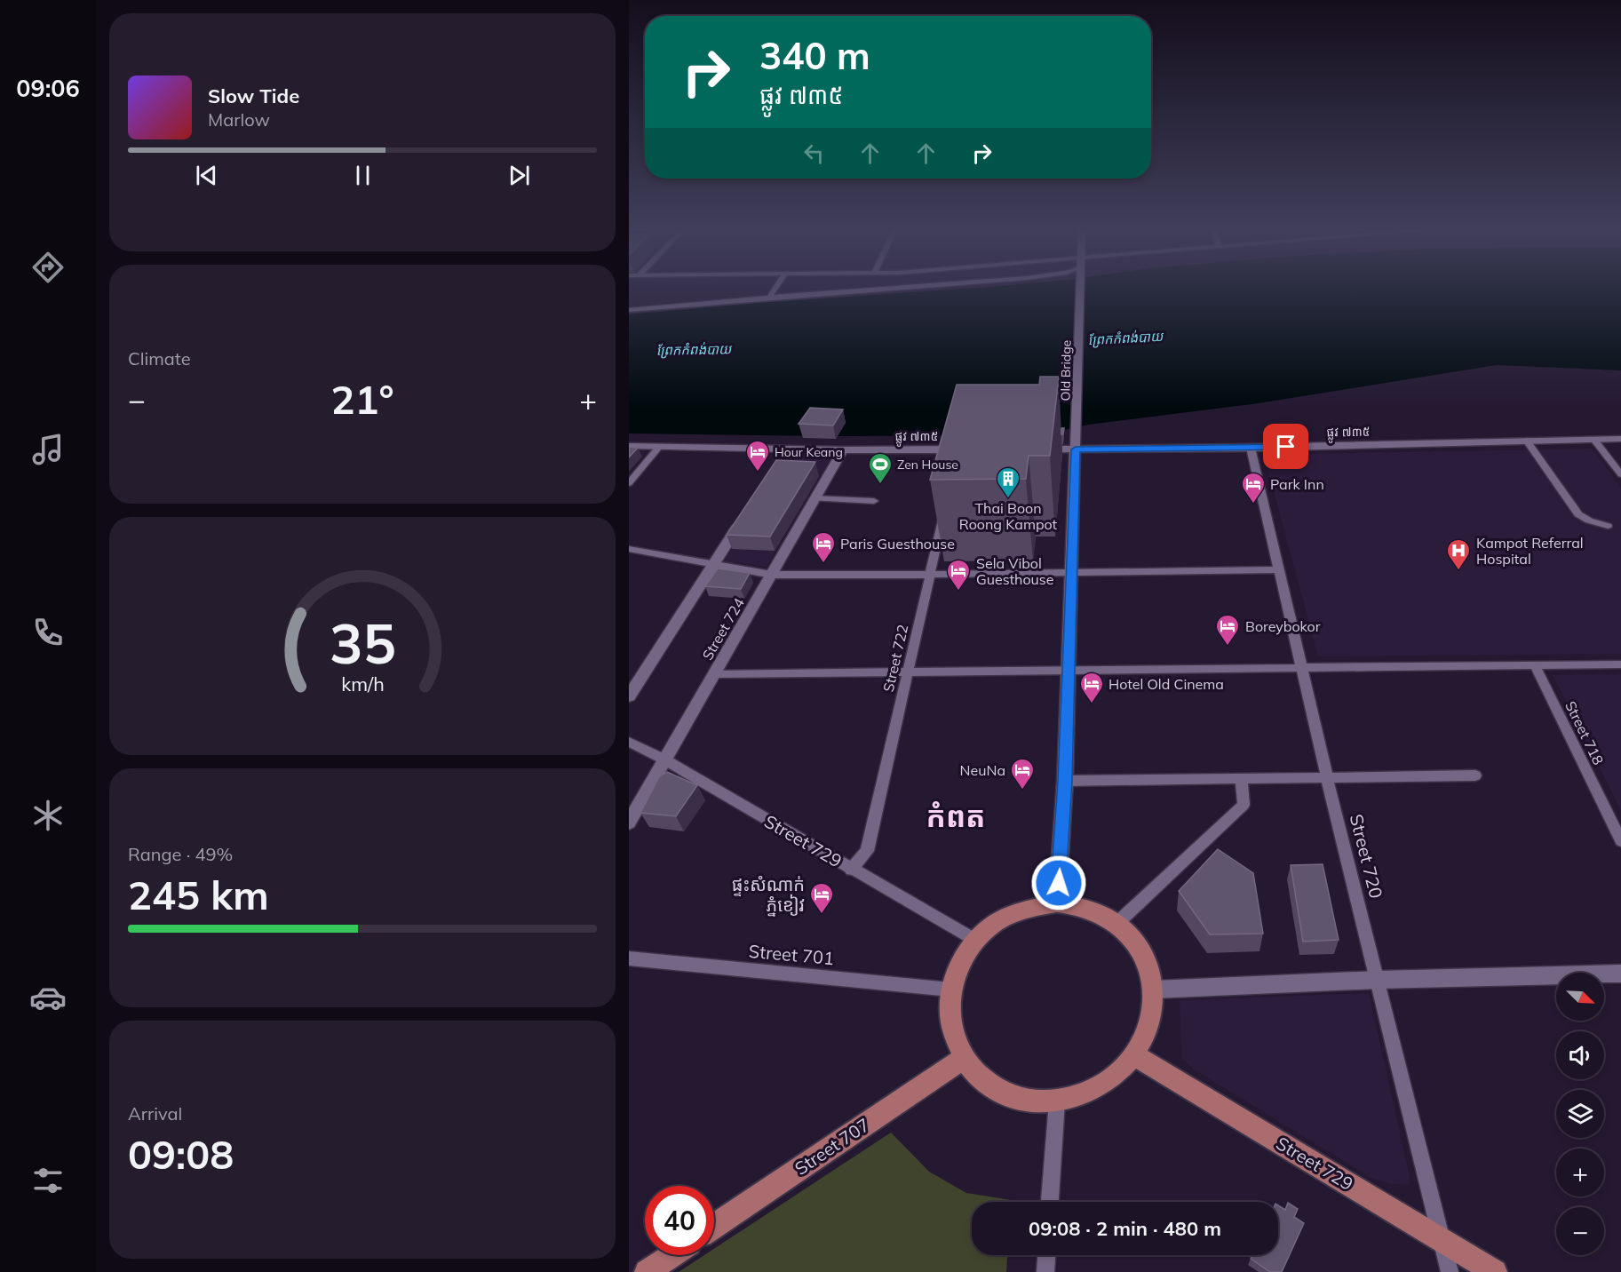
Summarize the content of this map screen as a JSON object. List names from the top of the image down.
{
  "streets": {
    "main road": ["Street 729", "Street 707"],
    "street": [
      "Old Bridge",
      "ផ្លូវ ៧៣៥",
      "Street 724",
      "Street 722",
      "Street 718",
      "Street 720",
      "Street 701"
    ]
  },
  "crossings": [
    ["Old Bridge", "ផ្លូវ ៧៣៥"],
    ["ផ្លូវ ៧៣៥", "Street 724"],
    ["ផ្លូវ ៧៣៥", "Street 720"],
    ["Street 724", "Street 729"],
    ["Street 722", "Street 729"],
    ["Street 729", "Street 720"]
  ],
  "districts": ["កំពត"],
  "water": ["ព្រែកកំពង់បាយ"],
  "places": {
    "hotel": [
      "Hour Keang",
      "Park Inn",
      "Paris Guesthouse",
      "Sela Vibol Guesthouse",
      "Boreybokor",
      "Hotel Old Cinema",
      "NeuNa",
      "ផ្ទះសំណាក់ ភ្នំខៀវ"
    ],
    "sports": ["Zen House"],
    "building": ["Thai Boon Roong Kampot"],
    "hospital": ["Kampot Referral Hospital"]
  },
  "north": "bottom right",
  "page": {
    "tabs": "09:06",
    "turn": ["340 m", "ផ្លូវ ៧៣៥"],
    "song": ["Slow Tide", "Marlow"],
    "tile": [
      "Climate",
      ["Range · 49%", "245 km"],
      ["Arrival", "09:08"]
    ],
    "heat": ["−", "21°", "+"],
    "map_buttons": ["+", "−"],
    "limit": "40",
    "trip": "09:08 · 2 min · 480 m",
    "gauge": ["35", "km/h"]
  }
}
